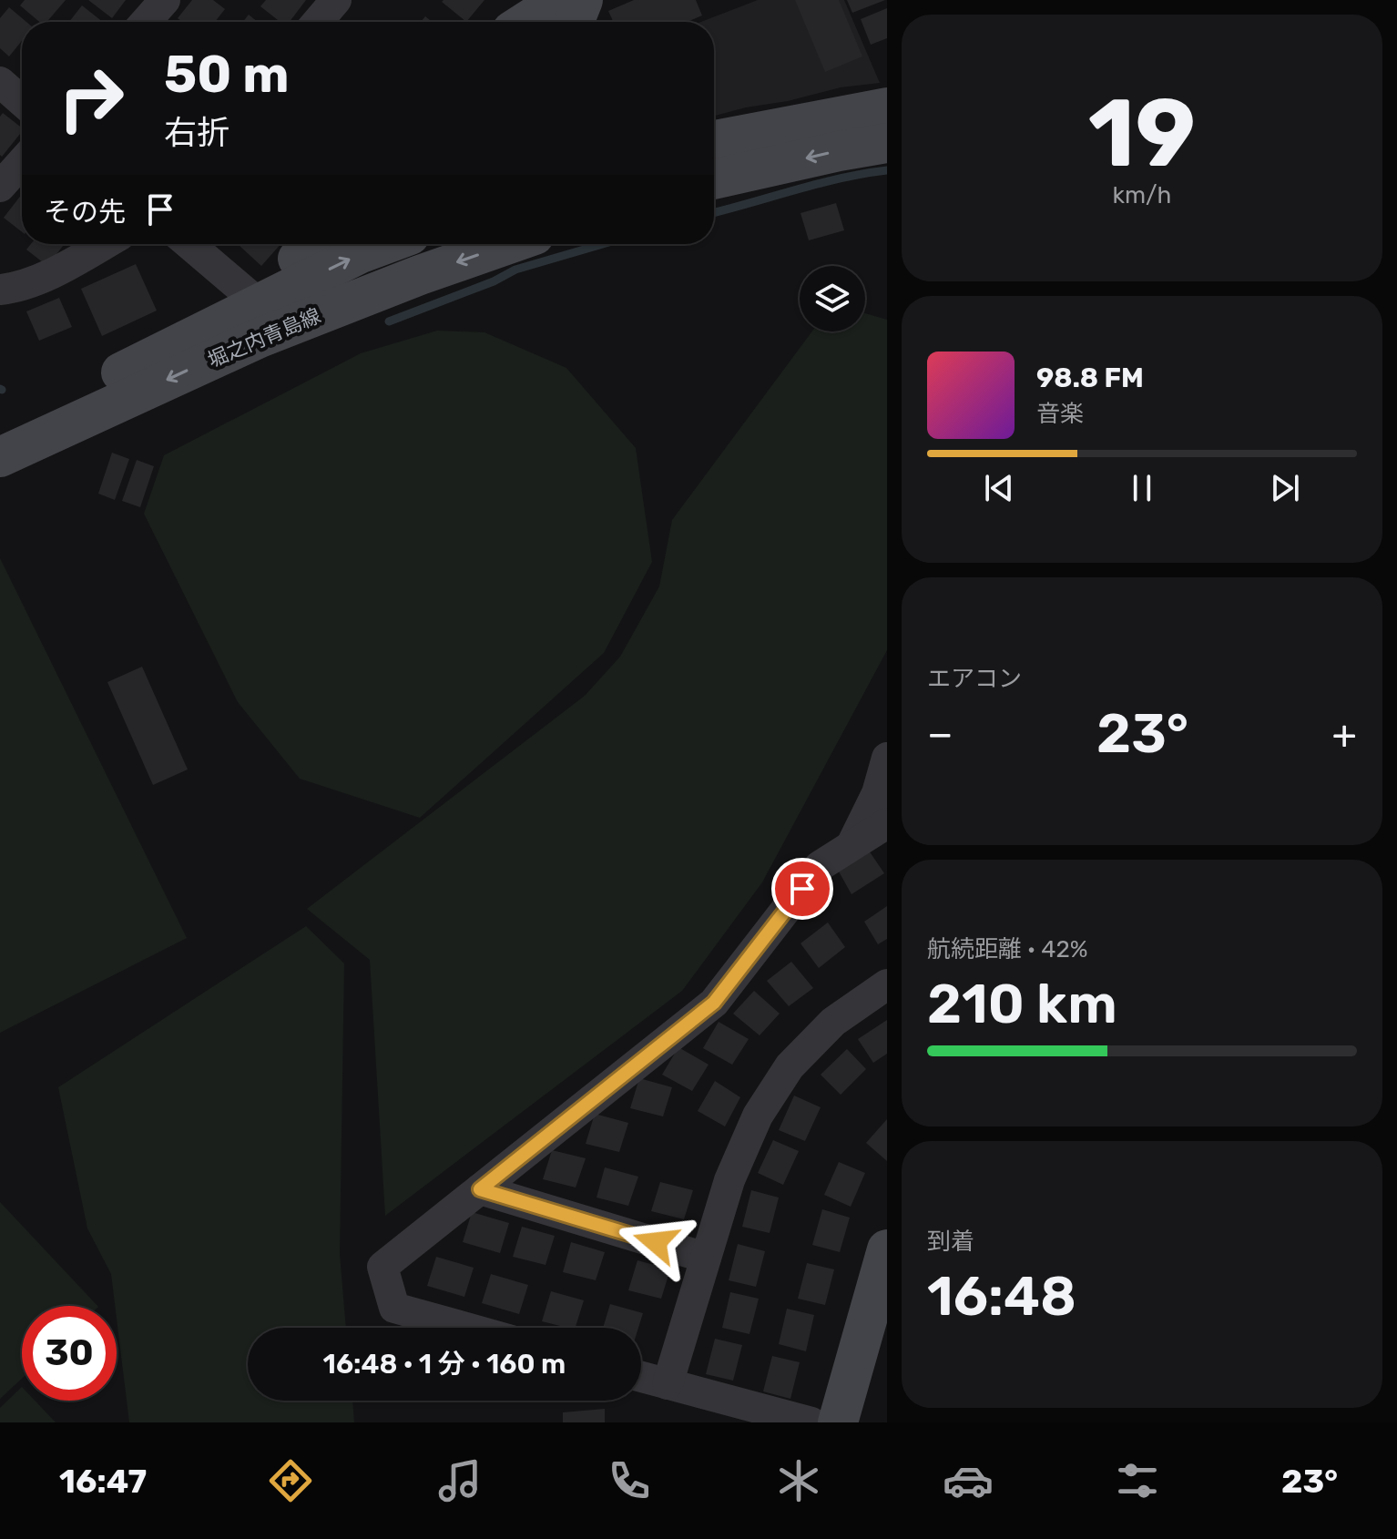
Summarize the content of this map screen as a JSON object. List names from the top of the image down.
{
  "streets": {
    "main road": ["堀之内青島線"]
  },
  "page": {
    "tile": [
      ["19", "km/h"],
      "エアコン",
      ["航続距離 · 42%", "210 km"],
      ["到着", "16:48"]
    ],
    "turn": ["50 m", "右折"],
    "then": "その先",
    "song": ["98.8 FM", "音楽"],
    "heat": ["−", "23°", "+"],
    "limit": "30",
    "trip": "16:48 · 1 分 · 160 m",
    "tabs": ["16:47", "23°"]
  }
}
